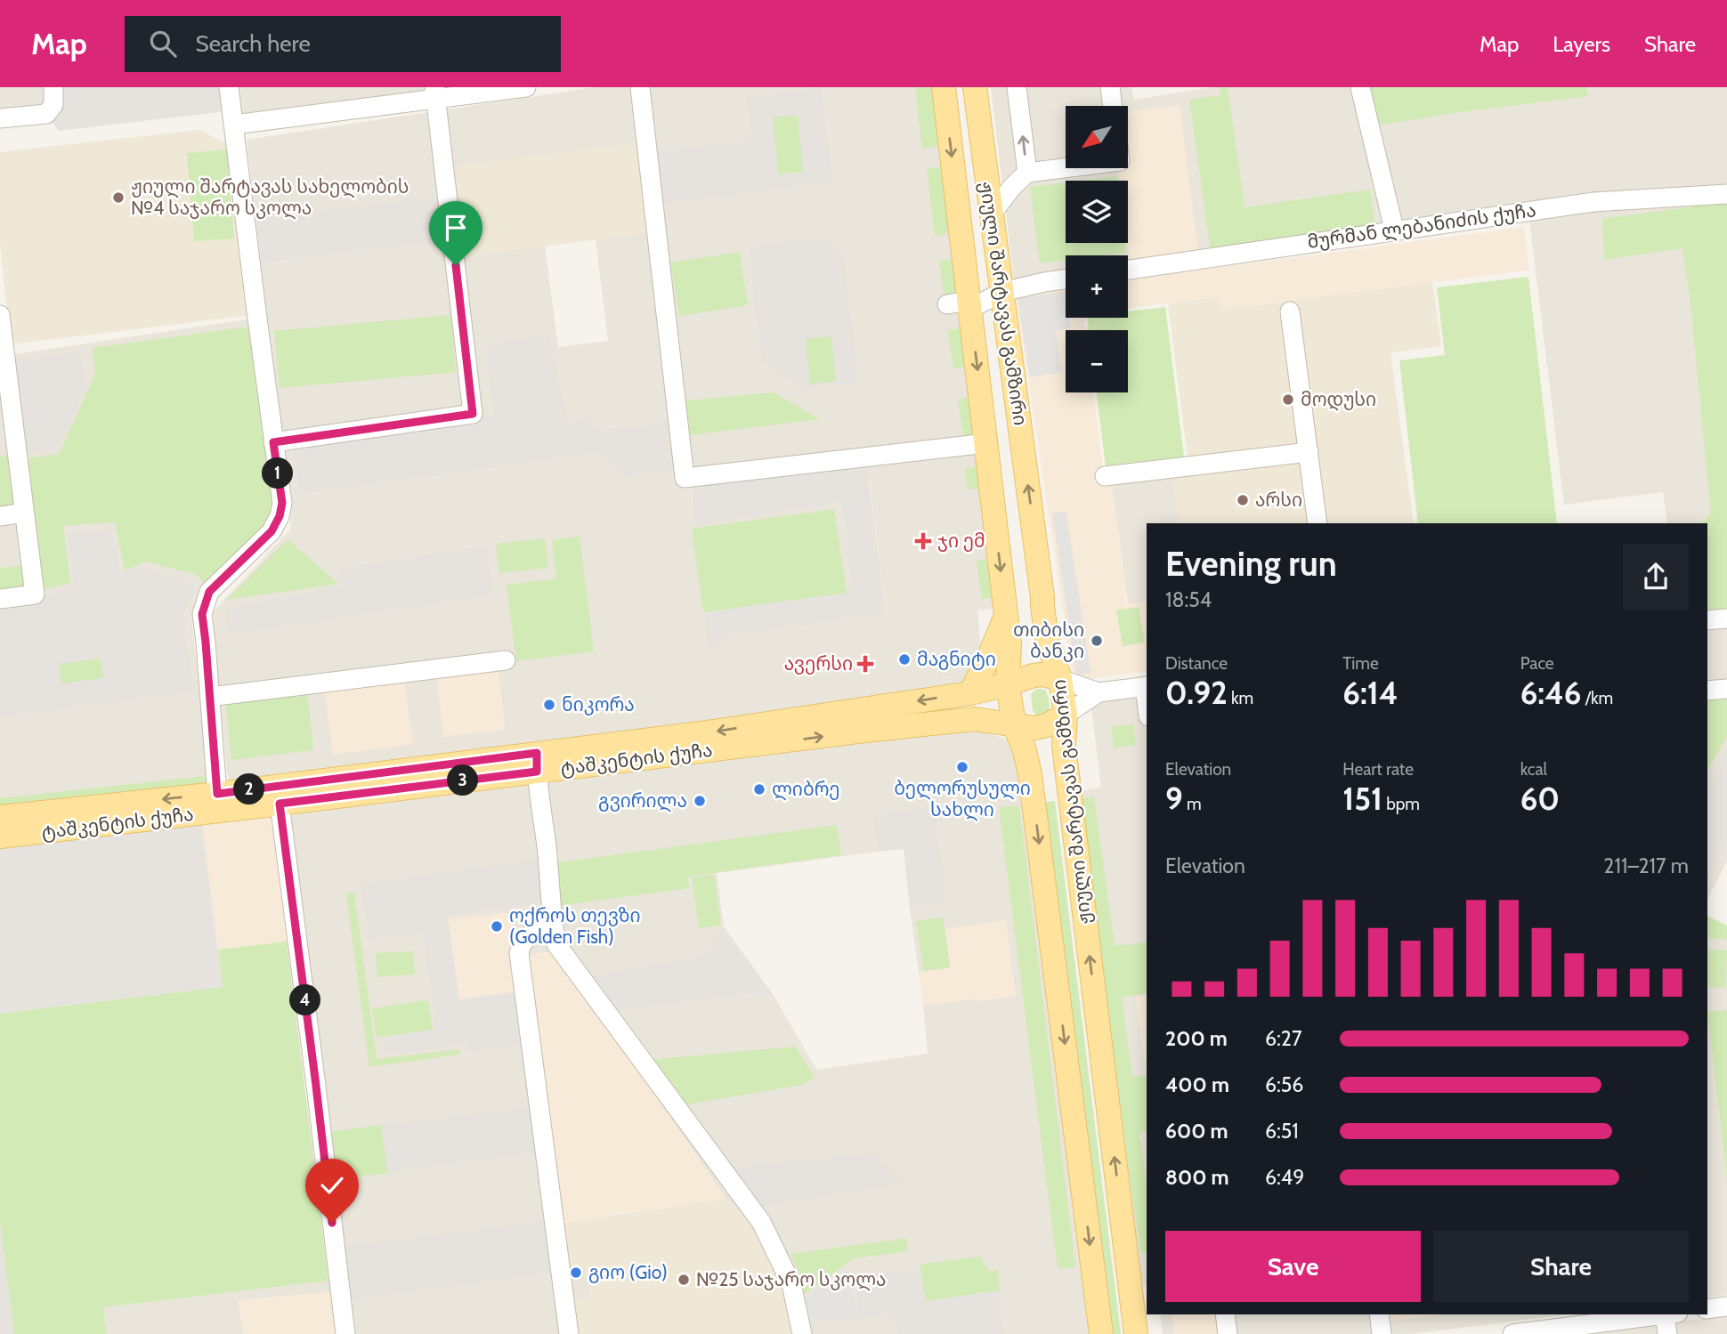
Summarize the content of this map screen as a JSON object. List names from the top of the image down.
{
  "streets": {
    "main road": ["ჟიული შარტავას გამზირი", "ტაშკენტის ქუჩა"],
    "street": ["მურმან ლებანიძის ქუჩა"]
  },
  "crossings": [
    ["ჟიული შარტავას გამზირი", "ტაშკენტის ქუჩა"]
  ],
  "places": {
    "other": [
      "ჟიული შარტავას სახელობის №4 საჯარო სკოლა",
      "მოდუსი",
      "არსი",
      "თიბისი ბანკი",
      "მაგნიტი",
      "ნიკორა",
      "ბელორუსული სახლი",
      "ლიბრე",
      "გვირილა",
      "ოქროს თევზი (Golden Fish)",
      "გიო (Gio)",
      "№25 საჯარო სკოლა"
    ],
    "health": ["ჯი ემ", "ავერსი"]
  },
  "north": "bottom left",
  "page": {
    "header": "Map",
    "search": "Search here",
    "nav": ["Map", "Layers", "Share"],
    "map_buttons": ["+", "−"],
    "pins": [
      "1",
      "3",
      "2",
      "4"
    ],
    "heading": ["Evening run", "18:54"],
    "stats": [
      ["Distance", "0.92 km"],
      ["Time", "6:14"],
      ["Pace", "6:46 /km"],
      ["Elevation", "9 m"],
      ["Heart rate", "151 bpm"],
      ["kcal", "60"]
    ],
    "chart": ["Elevation", "211–217 m"],
    "list": [
      {
        "name": "200 m",
        "note": "6:27"
      },
      {
        "name": "400 m",
        "note": "6:56"
      },
      {
        "name": "600 m",
        "note": "6:51"
      },
      {
        "name": "800 m",
        "note": "6:49"
      }
    ],
    "buttons": ["Save", "Share"]
  }
}
